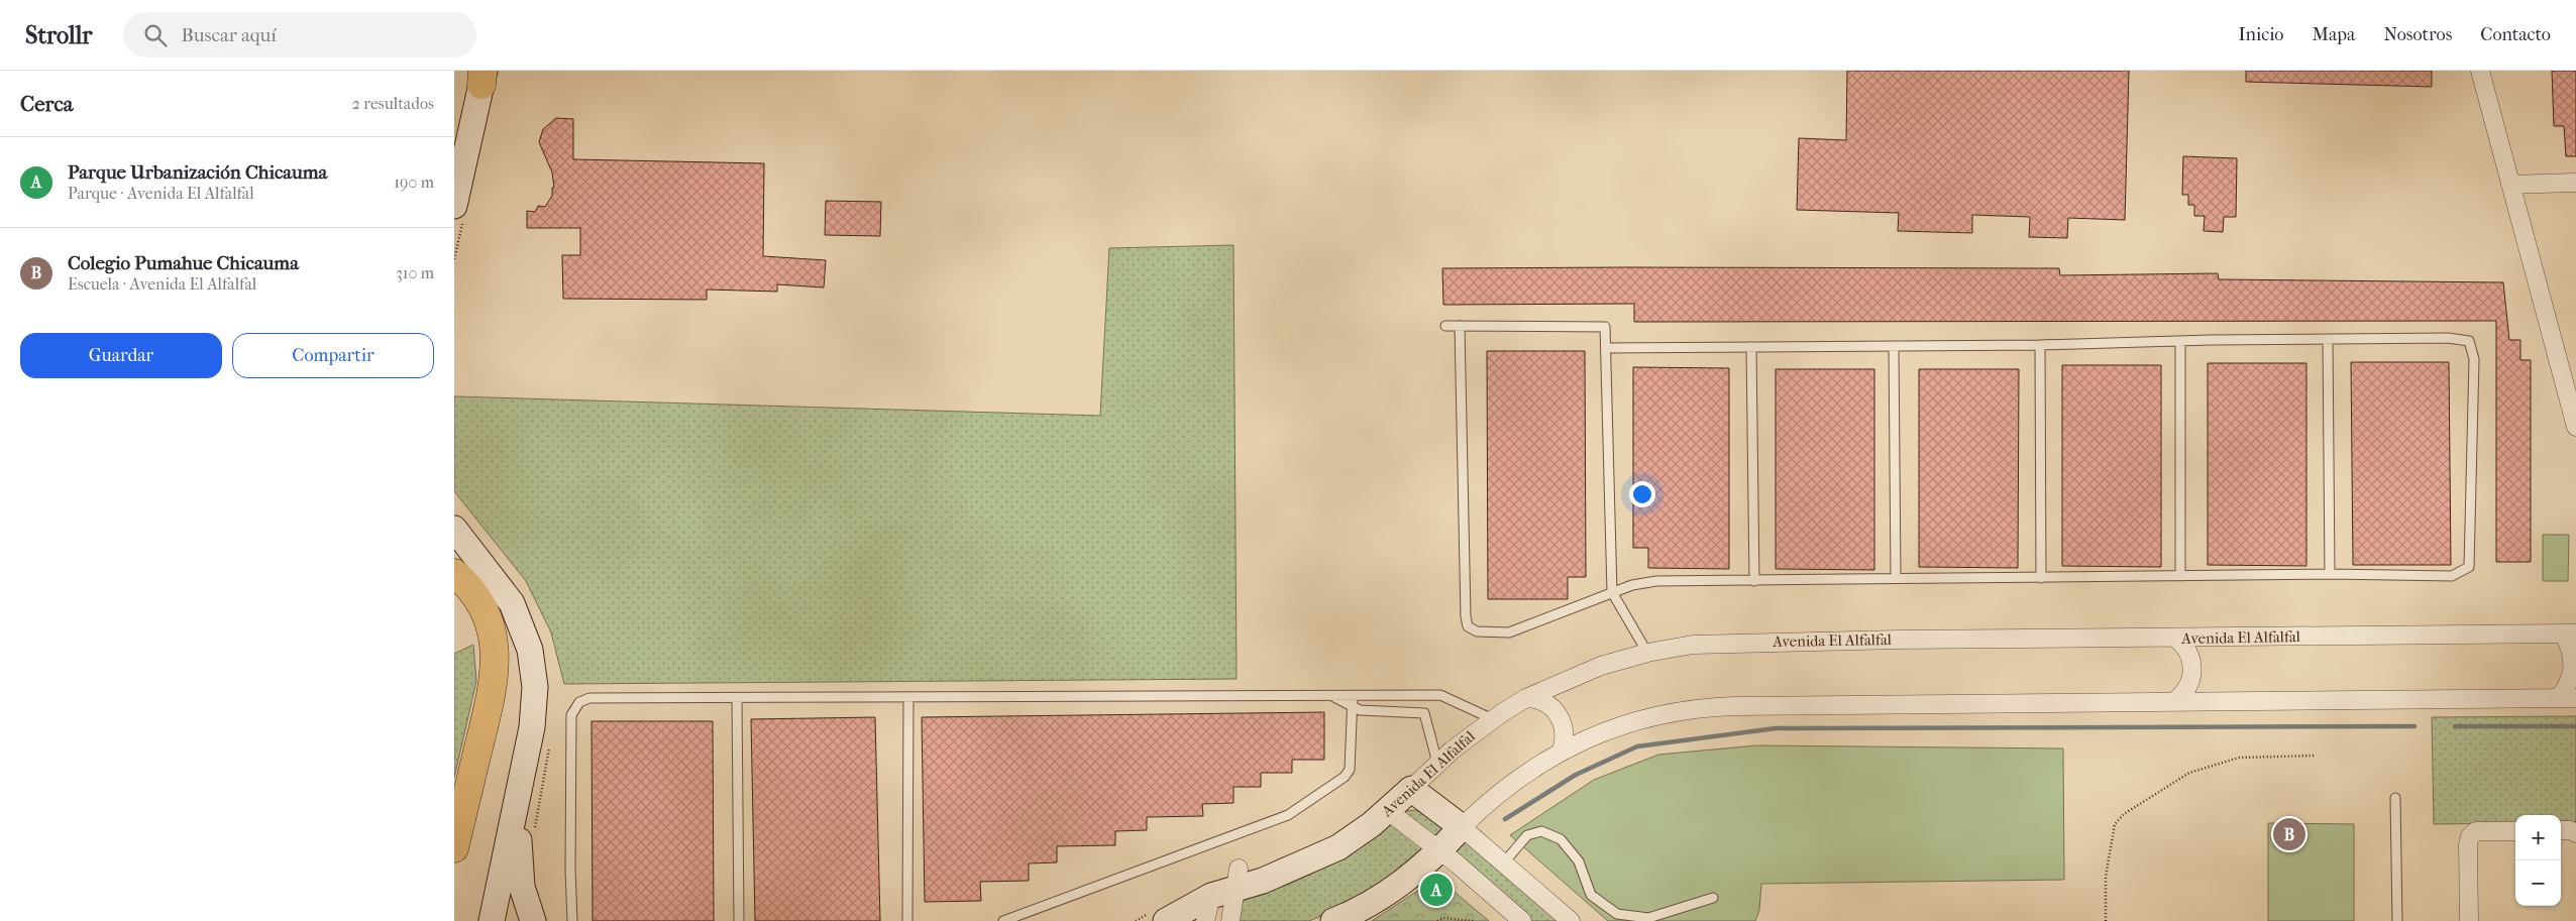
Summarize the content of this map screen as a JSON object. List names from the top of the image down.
{
  "streets": {
    "street": ["Avenida El Alfalfal"]
  },
  "page": {
    "header": "Strollr",
    "search": "Buscar aquí",
    "nav": [
      "Inicio",
      "Mapa",
      "Nosotros",
      "Contacto"
    ],
    "heading": ["Cerca", "2 resultados"],
    "list": [
      {
        "mark": "A",
        "name": "Parque Urbanización Chicauma",
        "note": "Parque · Avenida El Alfalfal",
        "value": "190 m"
      },
      {
        "mark": "B",
        "name": "Colegio Pumahue Chicauma",
        "note": "Escuela · Avenida El Alfalfal",
        "value": "310 m"
      }
    ],
    "buttons": ["Guardar", "Compartir"],
    "map_buttons": ["+", "−"],
    "pins": ["B", "A"]
  }
}
